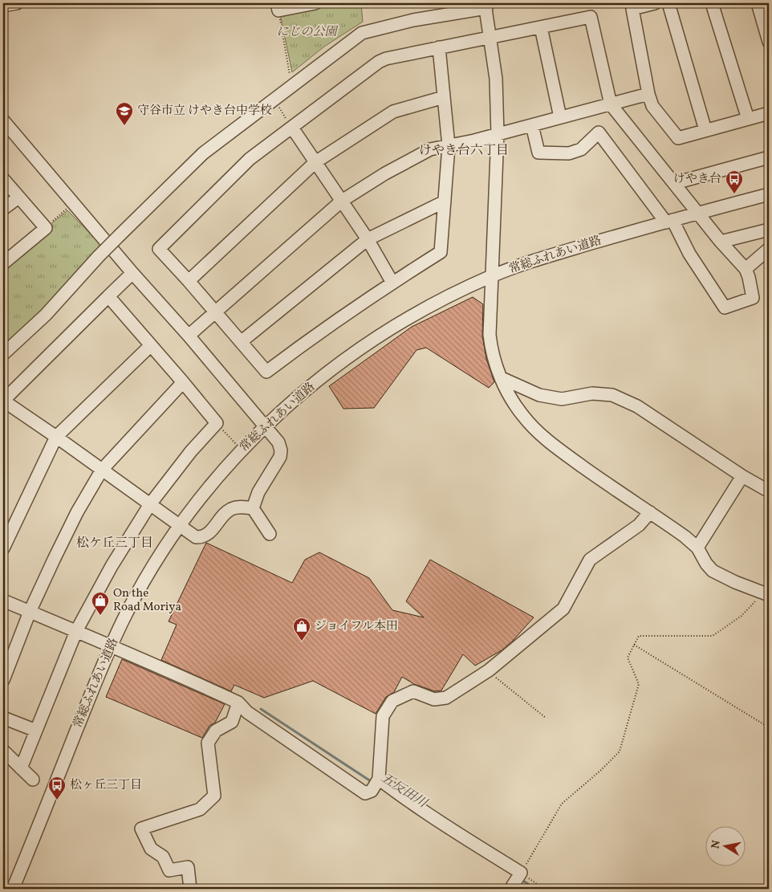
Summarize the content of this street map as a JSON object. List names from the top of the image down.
{
  "streets": {
    "street": ["常総ふれあい道路"]
  },
  "districts": ["けやき台六丁目", "松ケ丘三丁目"],
  "water": ["五反田川"],
  "parks": ["にじの公園"],
  "places": {
    "school or university": ["守谷市立 けやき台中学校"],
    "bus stop": ["けやき台", "松ヶ丘三丁目"],
    "shop": ["On the Road Moriya", "ジョイフル本田"]
  },
  "north": "left"
}
